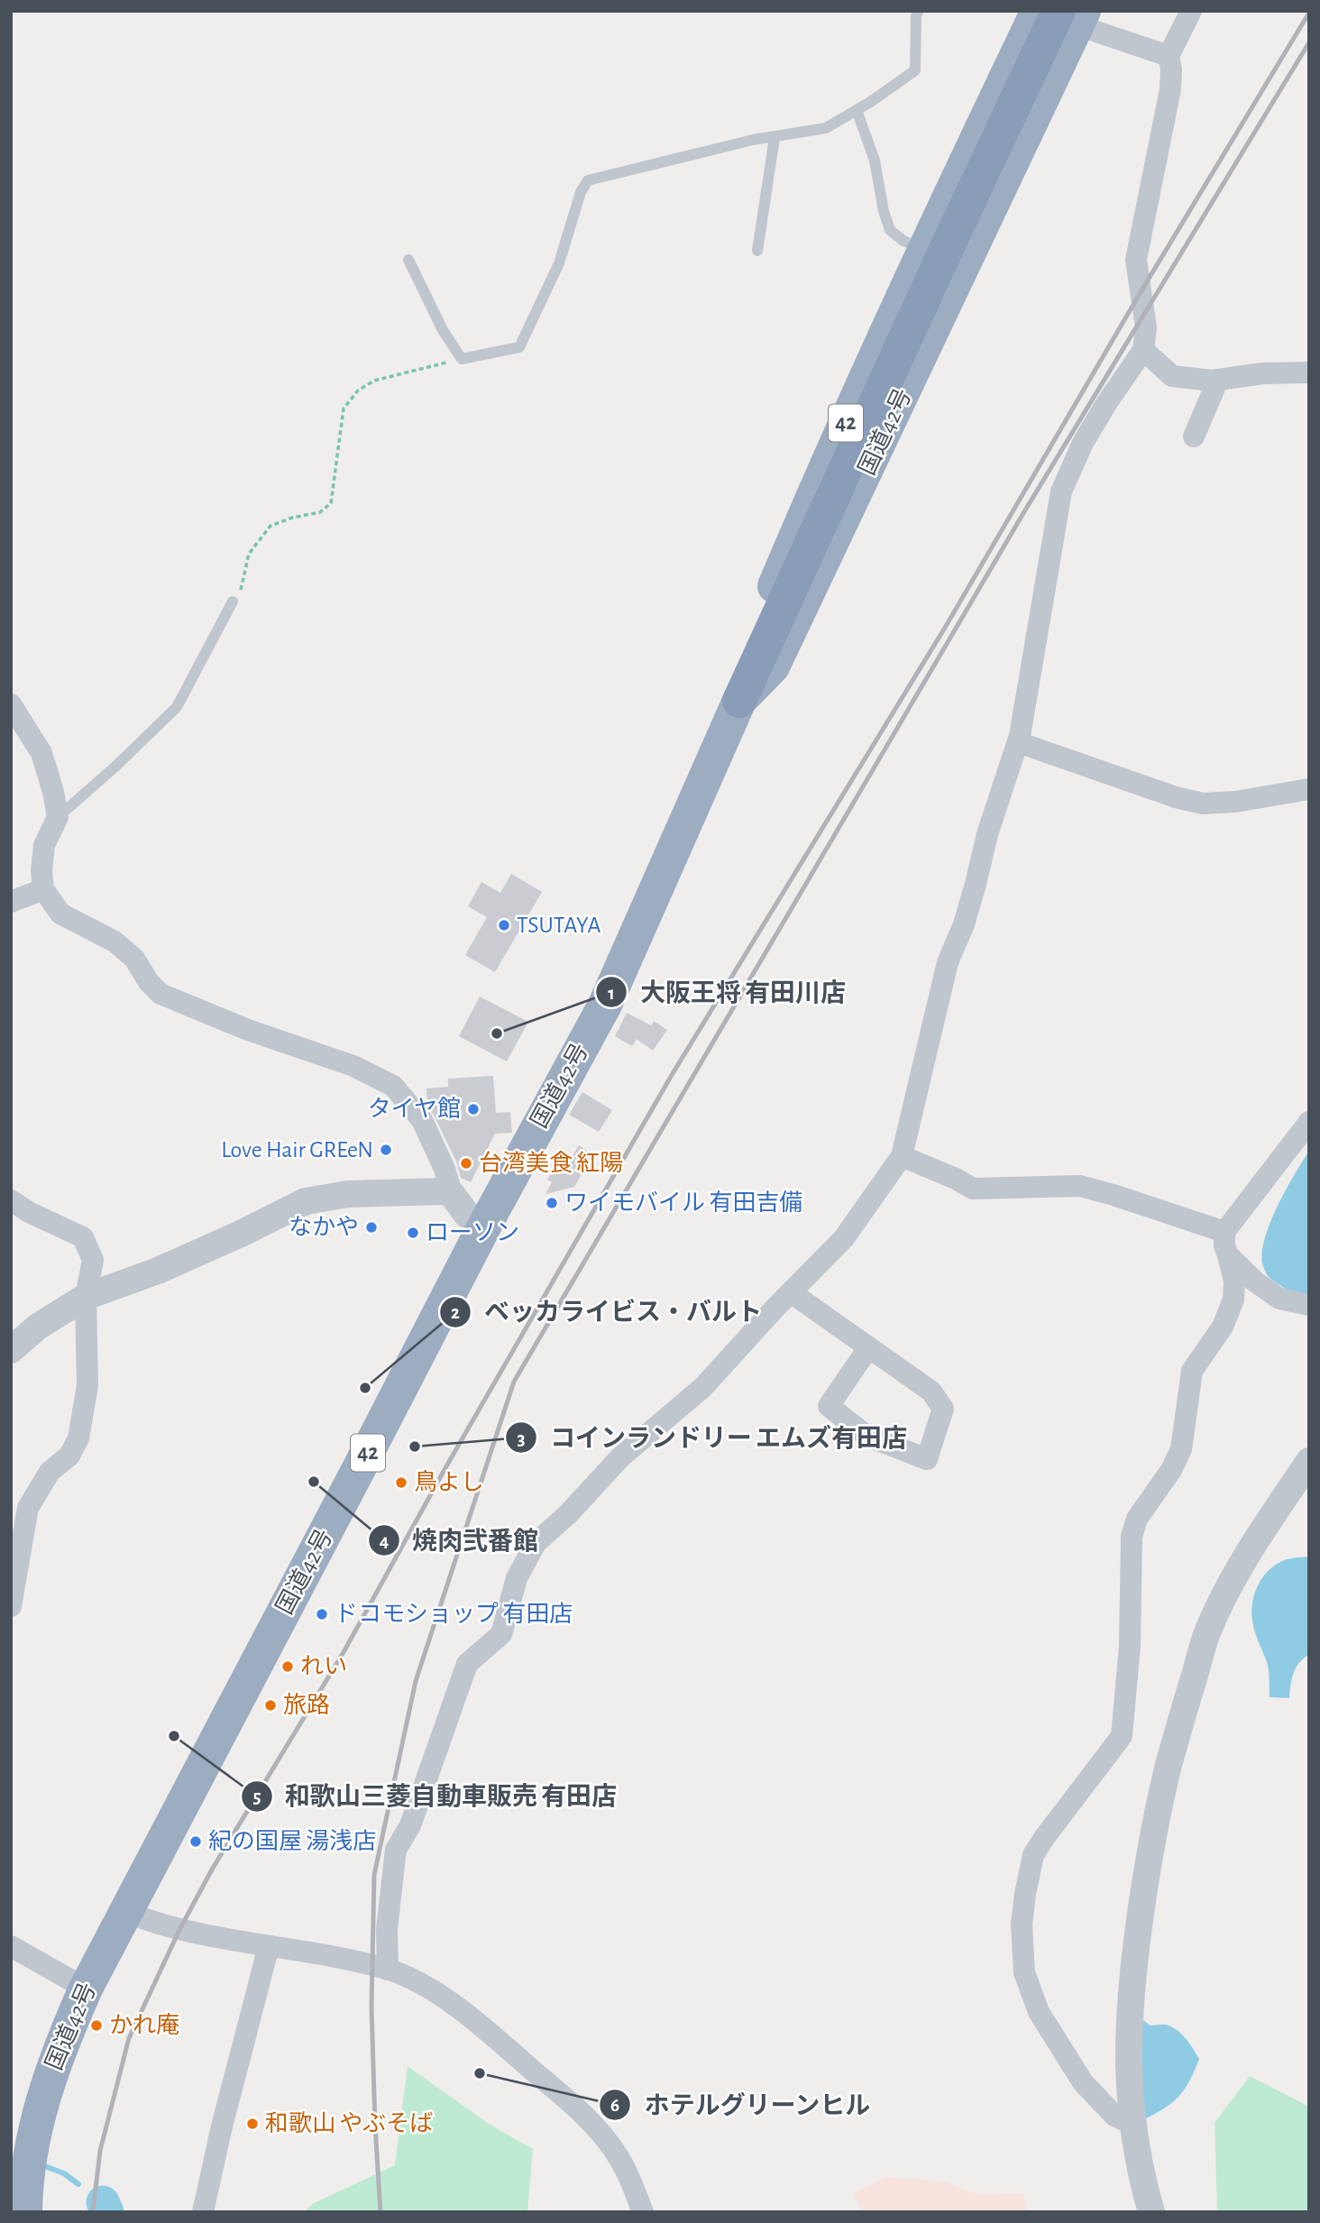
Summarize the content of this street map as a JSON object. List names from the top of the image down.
{
  "streets": {
    "highway": ["42", "国道42号"]
  },
  "places": [
    "TSUTAYA",
    "大阪王将 有田川店",
    "タイヤ館",
    "Love Hair GREeN",
    "台湾美食 紅陽",
    "ワイモバイル 有田吉備",
    "なかや",
    "ローソン",
    "ベッカライビス・バルト",
    "コインランドリー エムズ有田店",
    "焼肉弐番館",
    "鳥よし",
    "ドコモショップ 有田店",
    "れい",
    "旅路",
    "和歌山三菱自動車販売 有田店",
    "紀の国屋 湯浅店",
    "かれ庵",
    "ホテルグリーンヒル",
    "和歌山 やぶそば"
  ]
}
